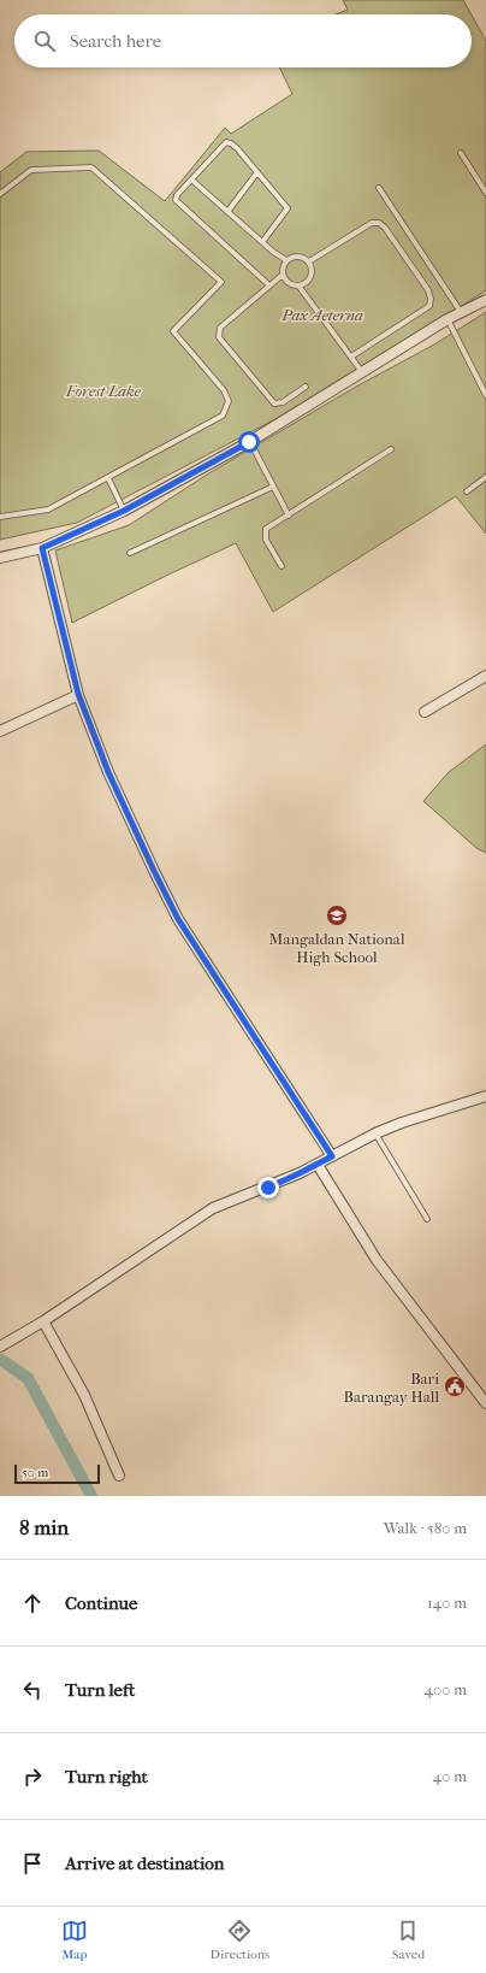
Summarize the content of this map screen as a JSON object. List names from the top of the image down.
{
  "parks": ["Pax Aeterna", "Forest Lake"],
  "places": {
    "school or university": ["Mangaldan National High School"],
    "public building": ["Bari Barangay Hall"]
  },
  "scale_bar": "50 m",
  "page": {
    "search": "Search here",
    "scale": "50 m",
    "heading": ["8 min", "Walk · 580 m"],
    "list": [
      ["Continue", "140 m"],
      ["Turn left", "400 m"],
      ["Turn right", "40 m"],
      "Arrive at destination"
    ],
    "nav": ["Map", "Directions", "Saved"]
  }
}
